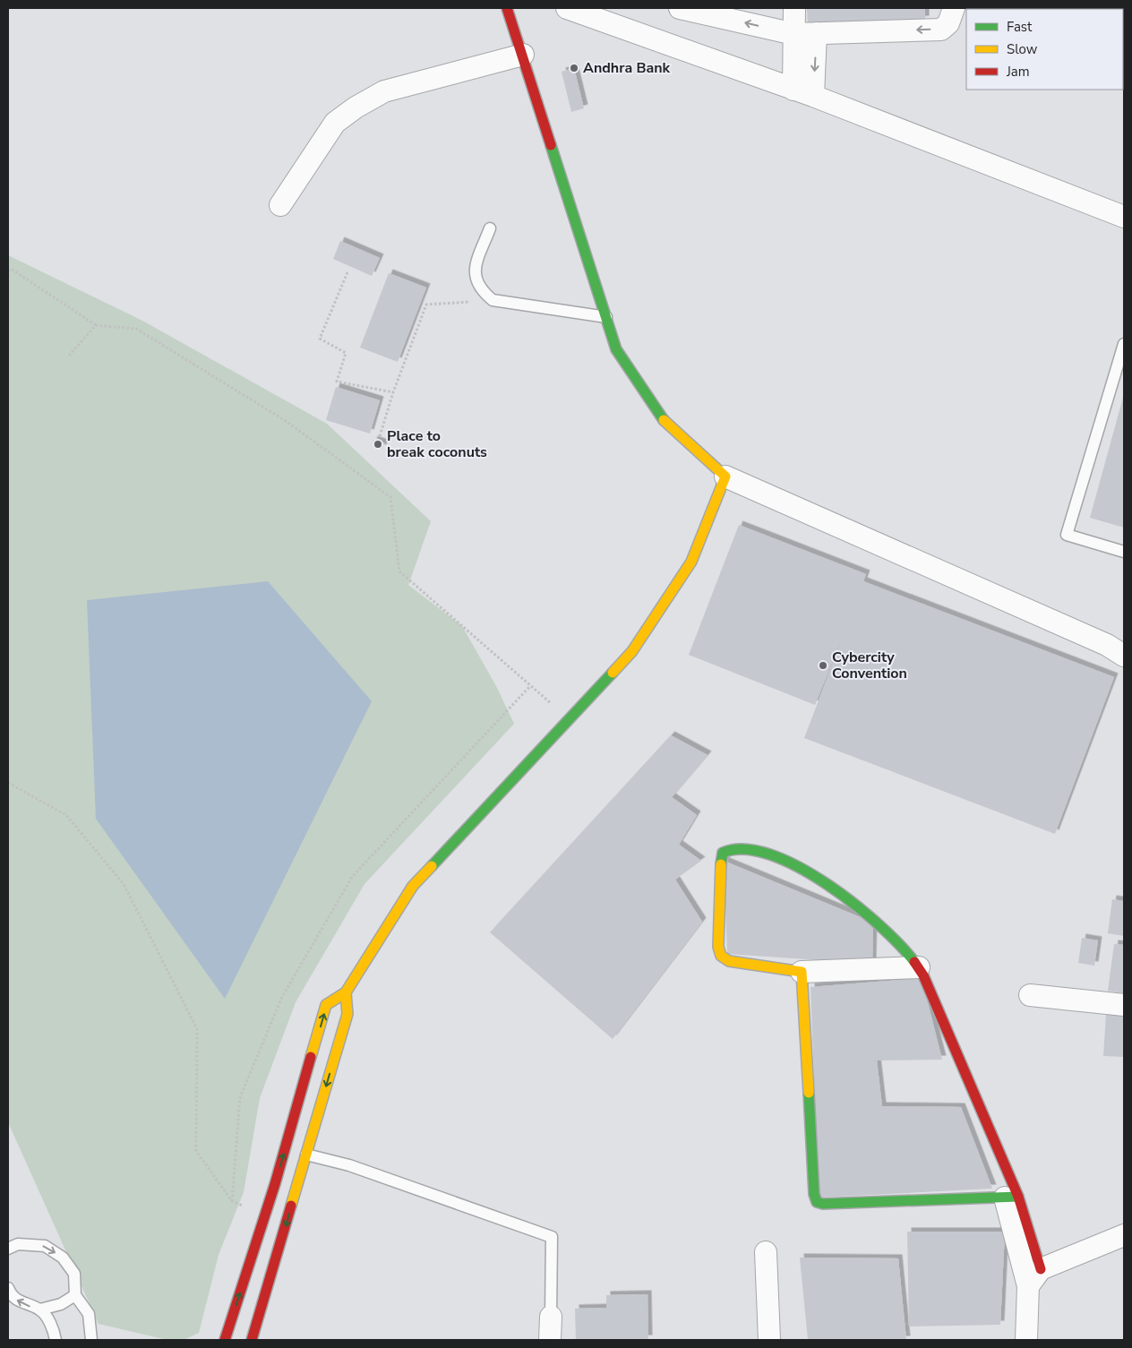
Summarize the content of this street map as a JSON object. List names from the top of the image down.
{
  "places": ["Andhra Bank", "Place to break coconuts", "Cybercity Convention"],
  "legend": ["Fast", "Slow", "Jam"]
}
